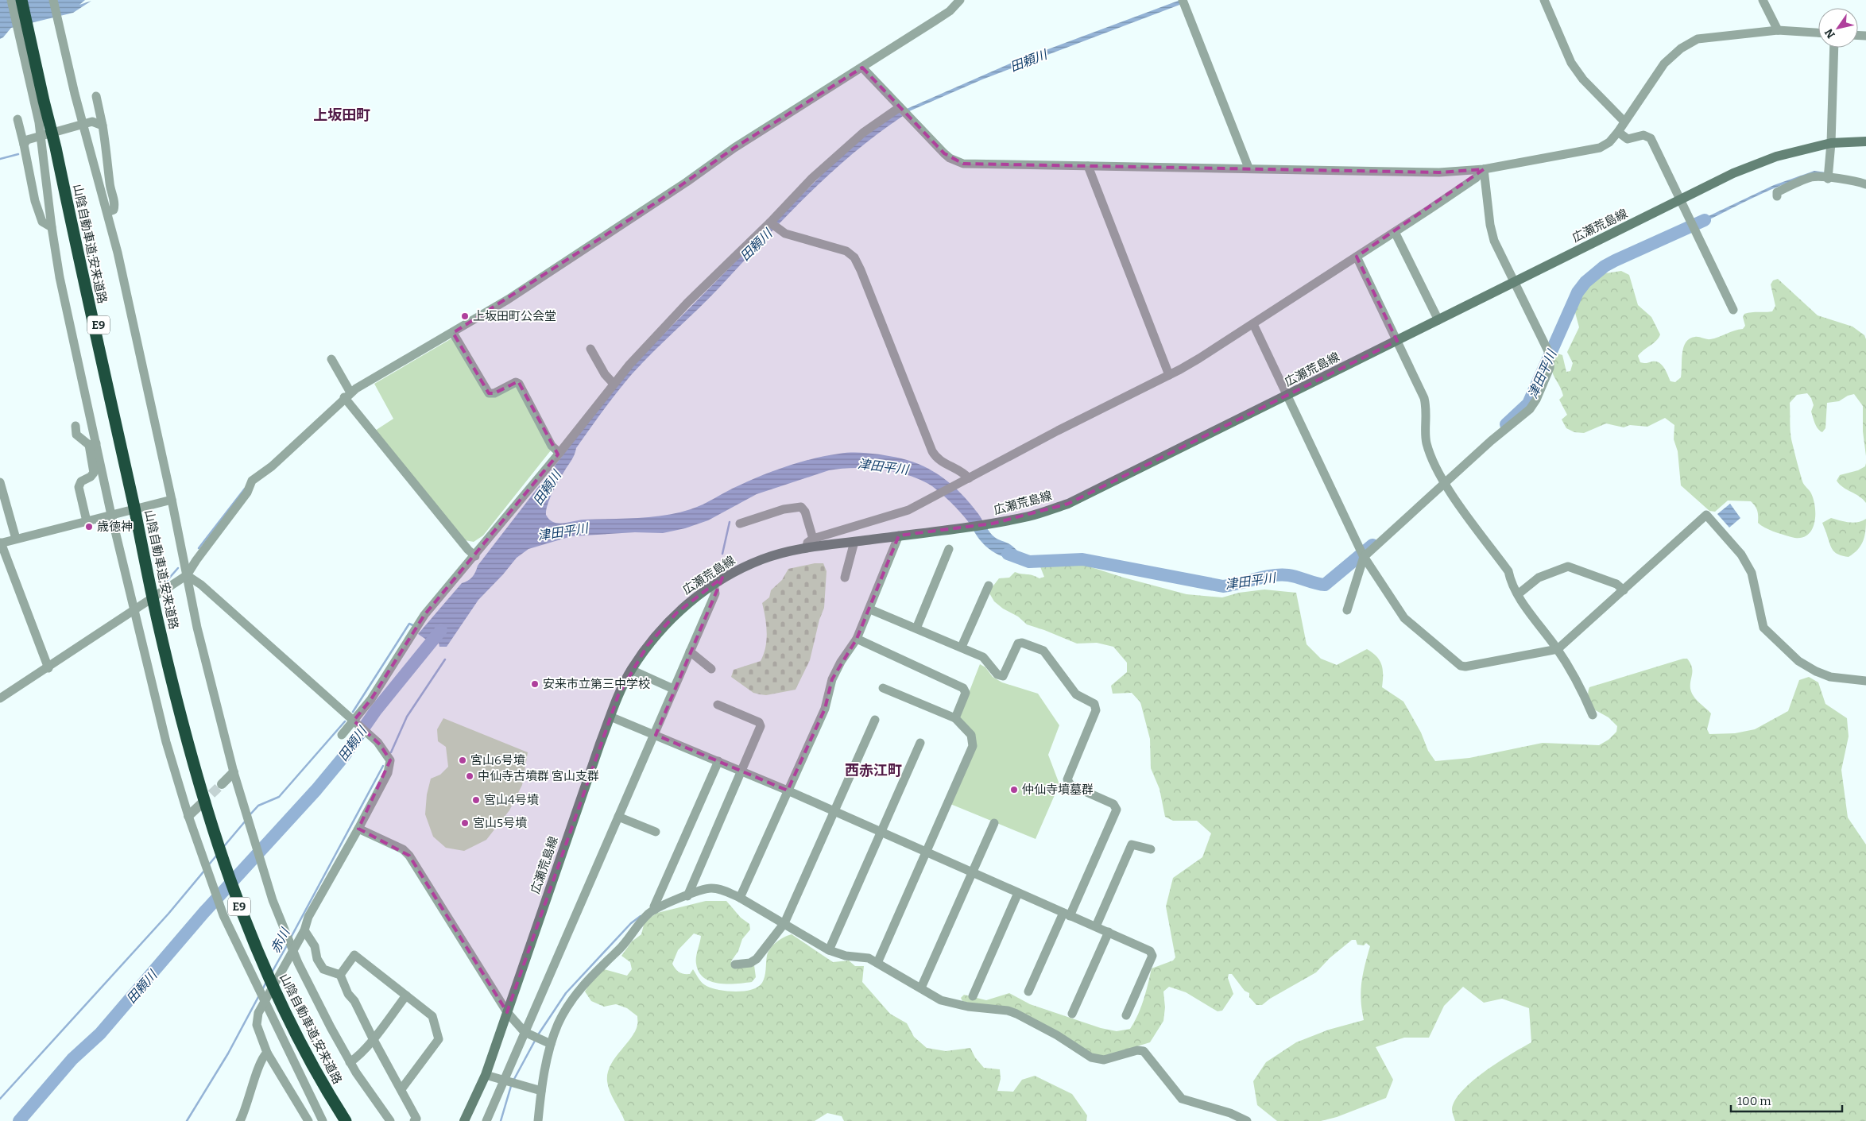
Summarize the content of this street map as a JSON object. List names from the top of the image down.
{
  "streets": {
    "highway": ["山陰自動車道;安来道路", "E9"],
    "main road": ["広瀬荒島線"]
  },
  "districts": ["上坂田町", "西赤江町"],
  "water": ["田頼川", "津田平川", "赤川"],
  "places": [
    "上坂田町公会堂",
    "歳徳神",
    "安来市立第三中学校",
    "宮山6号墳",
    "中仙寺古墳群 宮山支群",
    "仲仙寺墳墓群",
    "宮山4号墳",
    "宮山5号墳"
  ],
  "scale_bar": "100 m",
  "north": "bottom left"
}
